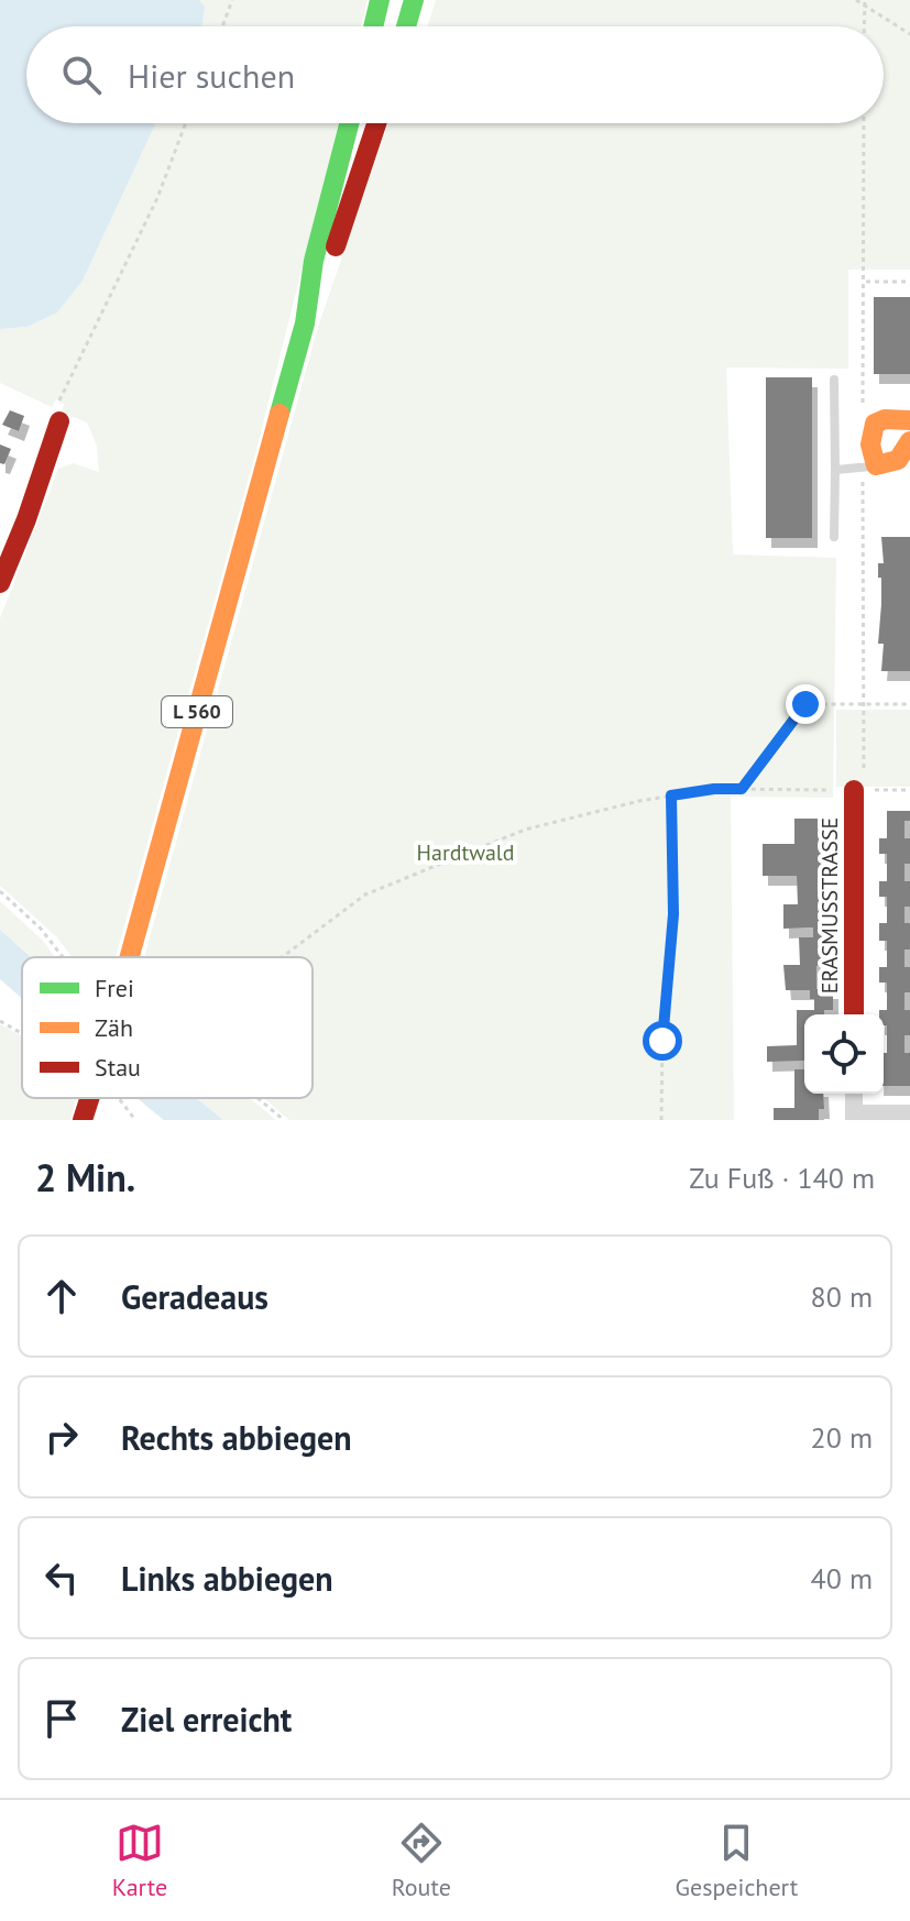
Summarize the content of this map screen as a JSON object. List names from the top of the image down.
{
  "streets": {
    "main road": ["L 560", "ERASMUSSTRASSE"]
  },
  "parks": ["Hardtwald"],
  "legend": ["Frei", "Zäh", "Stau"],
  "page": {
    "search": "Hier suchen",
    "heading": ["2 Min.", "Zu Fuß · 140 m"],
    "list": [
      ["Geradeaus", "80 m"],
      ["Rechts abbiegen", "20 m"],
      ["Links abbiegen", "40 m"],
      "Ziel erreicht"
    ],
    "nav": ["Karte", "Route", "Gespeichert"]
  }
}
